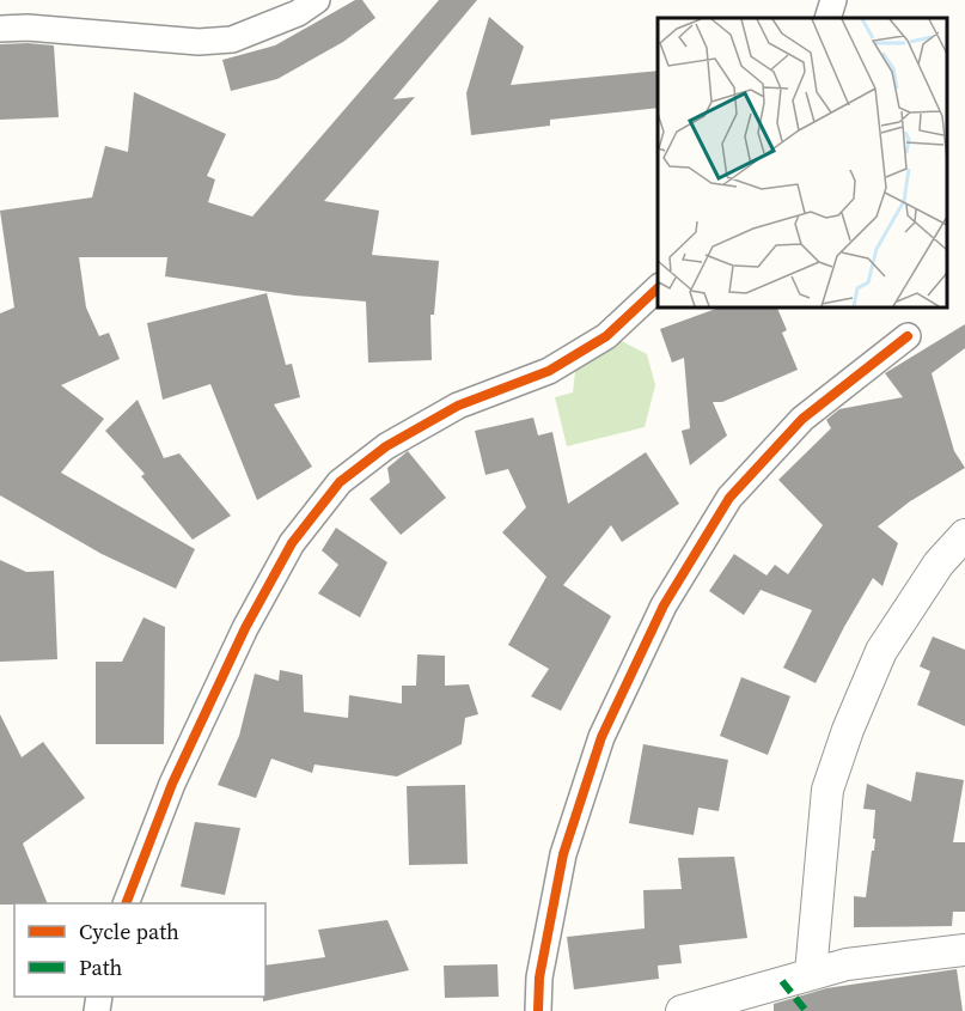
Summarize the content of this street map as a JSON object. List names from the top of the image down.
{
  "legend": ["Cycle path", "Path"]
}
